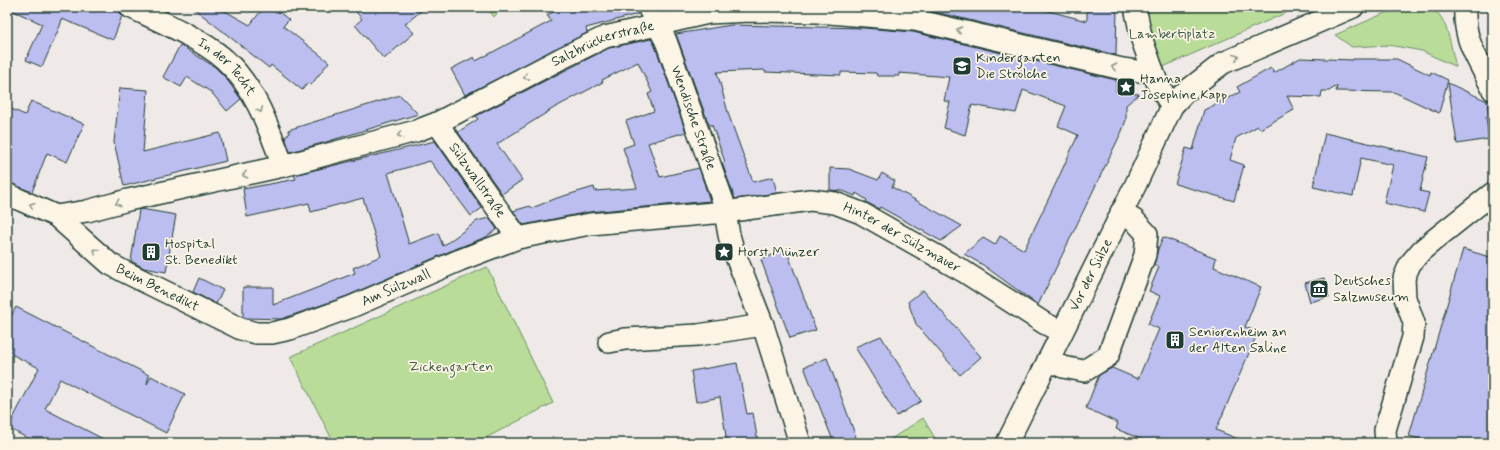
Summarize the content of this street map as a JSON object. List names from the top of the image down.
{
  "streets": {
    "street": [
      "Salzbrückerstraße",
      "In der Techt",
      "Wendische Straße",
      "Sülzwallstraße",
      "Hinter der Sülzmauer",
      "Vor der Sülze",
      "Beim Benedikt",
      "Am Sülzwall"
    ]
  },
  "crossings": [
    ["Salzbrückerstraße", "In der Techt"],
    ["Salzbrückerstraße", "Wendische Straße"],
    ["Salzbrückerstraße", "Sülzwallstraße"],
    ["Wendische Straße", "Hinter der Sülzmauer"],
    ["Sülzwallstraße", "Hinter der Sülzmauer"],
    ["Sülzwallstraße", "Am Sülzwall"],
    ["Hinter der Sülzmauer", "Vor der Sülze"],
    ["Hinter der Sülzmauer", "Am Sülzwall"],
    ["Beim Benedikt", "Am Sülzwall"]
  ],
  "one_way": [
    "Salzbrückerstraße",
    "In der Techt",
    "Vor der Sülze",
    "Beim Benedikt"
  ],
  "parks": ["Lambertiplatz", "Zickengarten"],
  "places": {
    "school or university": ["Kindergarten Die Strolche"],
    "place": ["Hanna Josephine Kapp", "Horst Münzer"],
    "building": ["Hospital St. Benedikt", "Seniorenheim an der Alten Saline"],
    "museum": ["Deutsches Salzmuseum"]
  }
}
